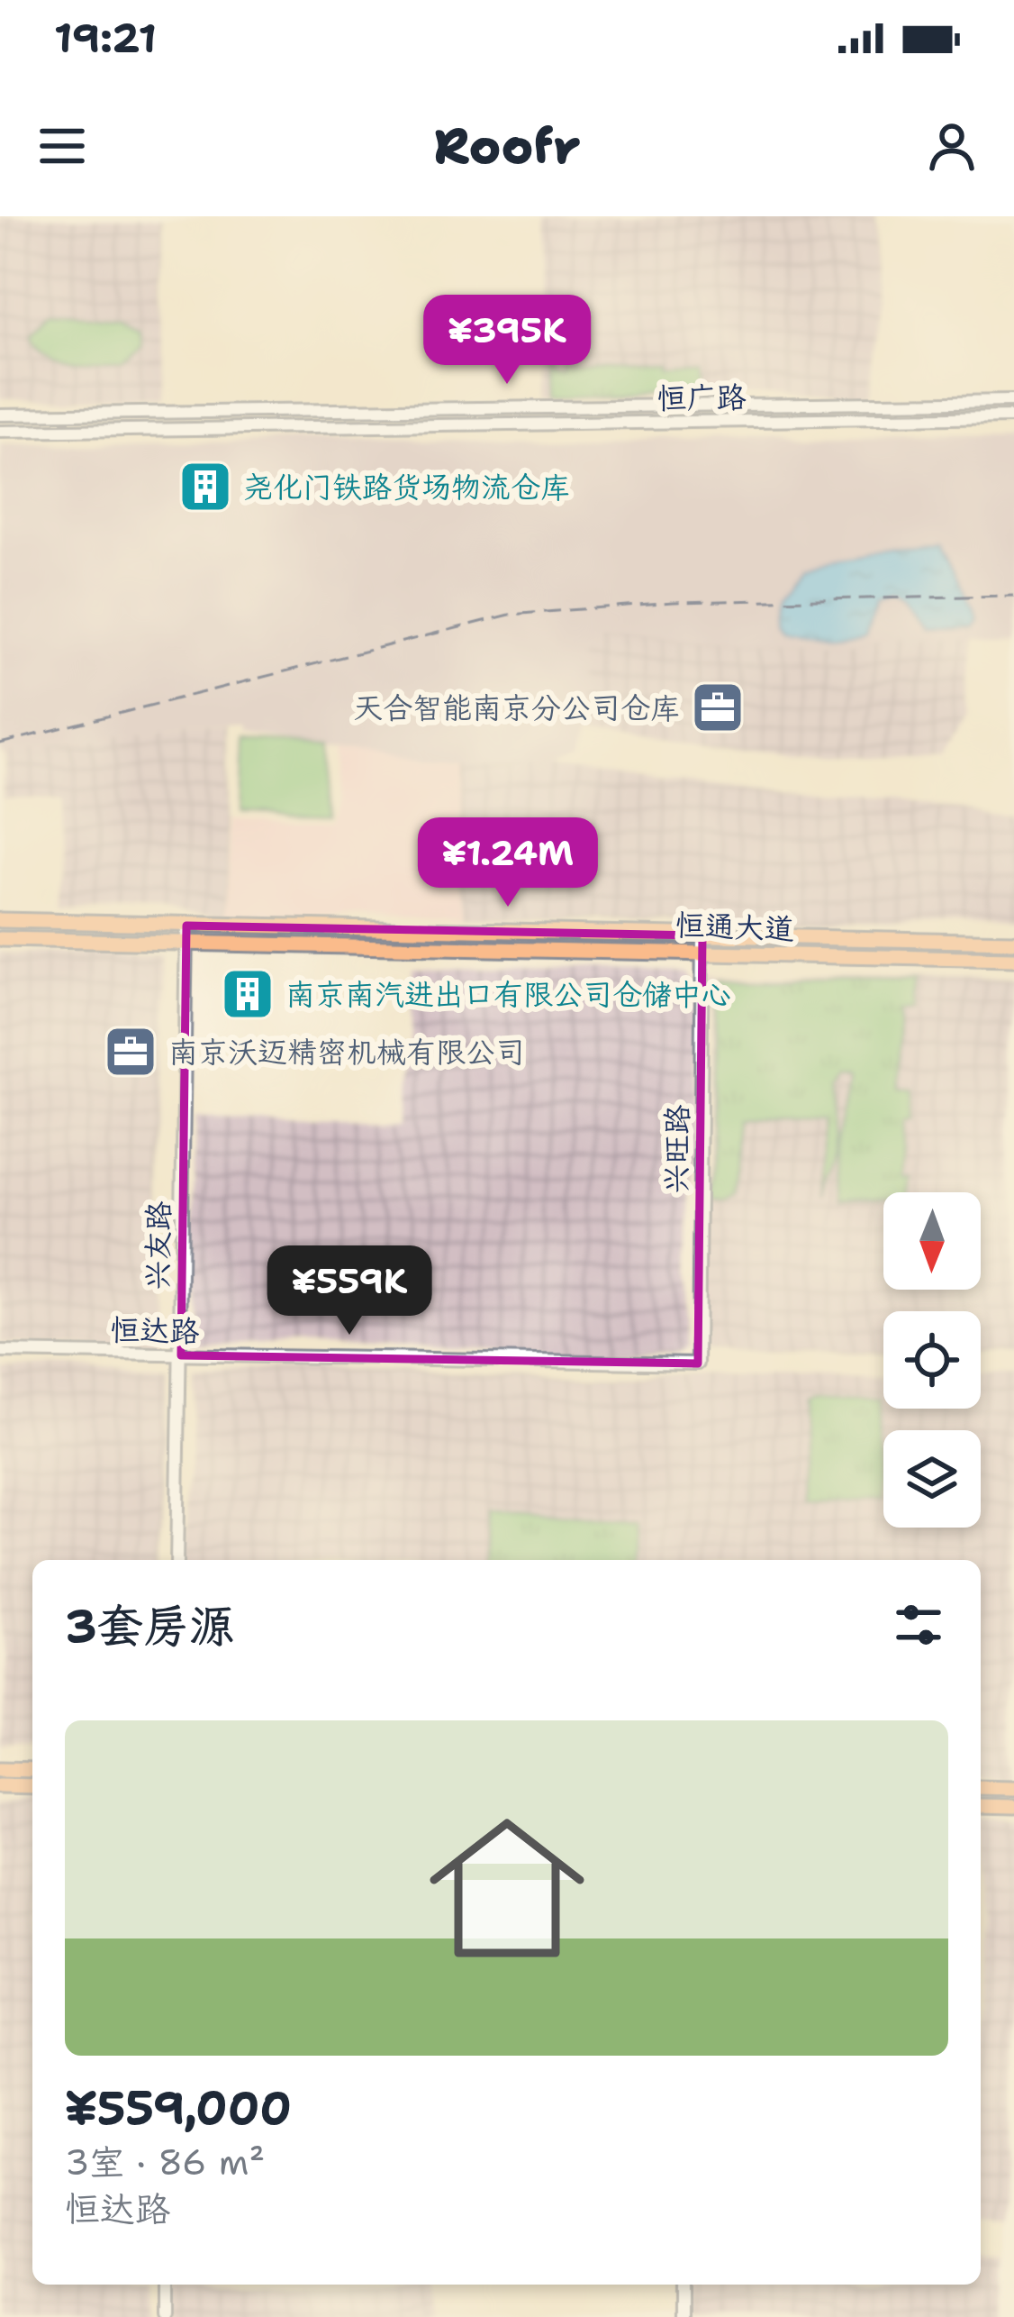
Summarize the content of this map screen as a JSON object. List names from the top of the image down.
{
  "streets": {
    "main road": ["恒通大道"],
    "street": [
      "恒广路",
      "兴旺路",
      "兴友路",
      "恒达路"
    ]
  },
  "crossings": [
    ["恒通大道", "兴旺路"],
    ["恒通大道", "兴友路"],
    ["兴旺路", "恒达路"],
    ["兴友路", "恒达路"]
  ],
  "places": {
    "building": ["尧化门铁路货场物流仓库", "南京南汽进出口有限公司仓储中心"],
    "office": ["天合智能南京分公司仓库", "南京沃迈精密机械有限公司"]
  },
  "north": "bottom",
  "page": {
    "status": "19:21",
    "header": "Roofr",
    "price": ["¥395K", "¥1.24M", "¥559K"],
    "heading": "3套房源",
    "list": [
      {
        "name": "¥559,000",
        "note": "3室 · 86 m² · 恒达路"
      }
    ]
  }
}
